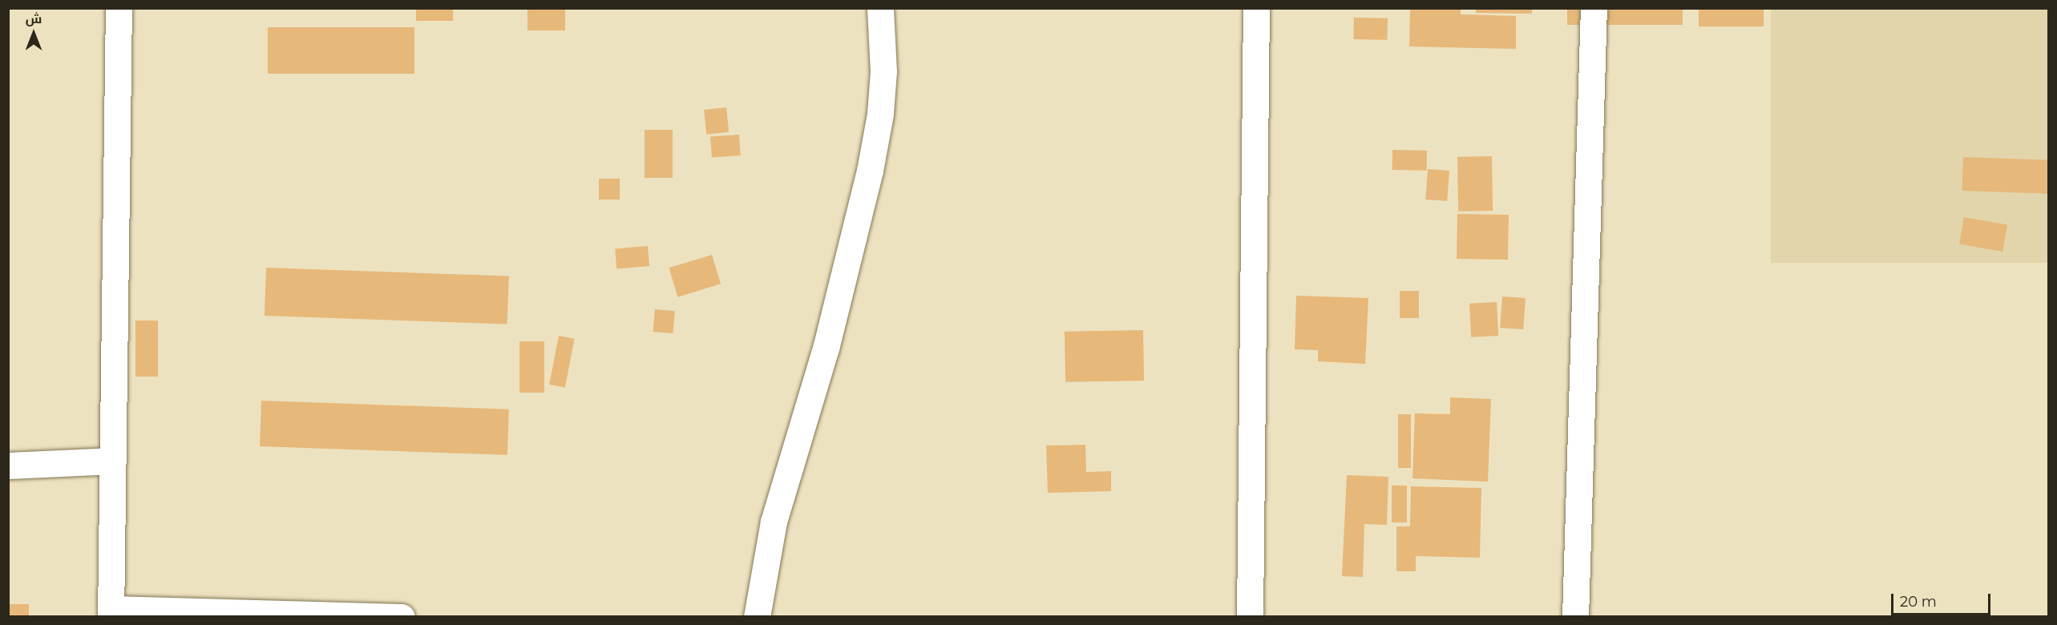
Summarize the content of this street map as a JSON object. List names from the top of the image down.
{
  "scale_bar": "20 m",
  "north": "top"
}
